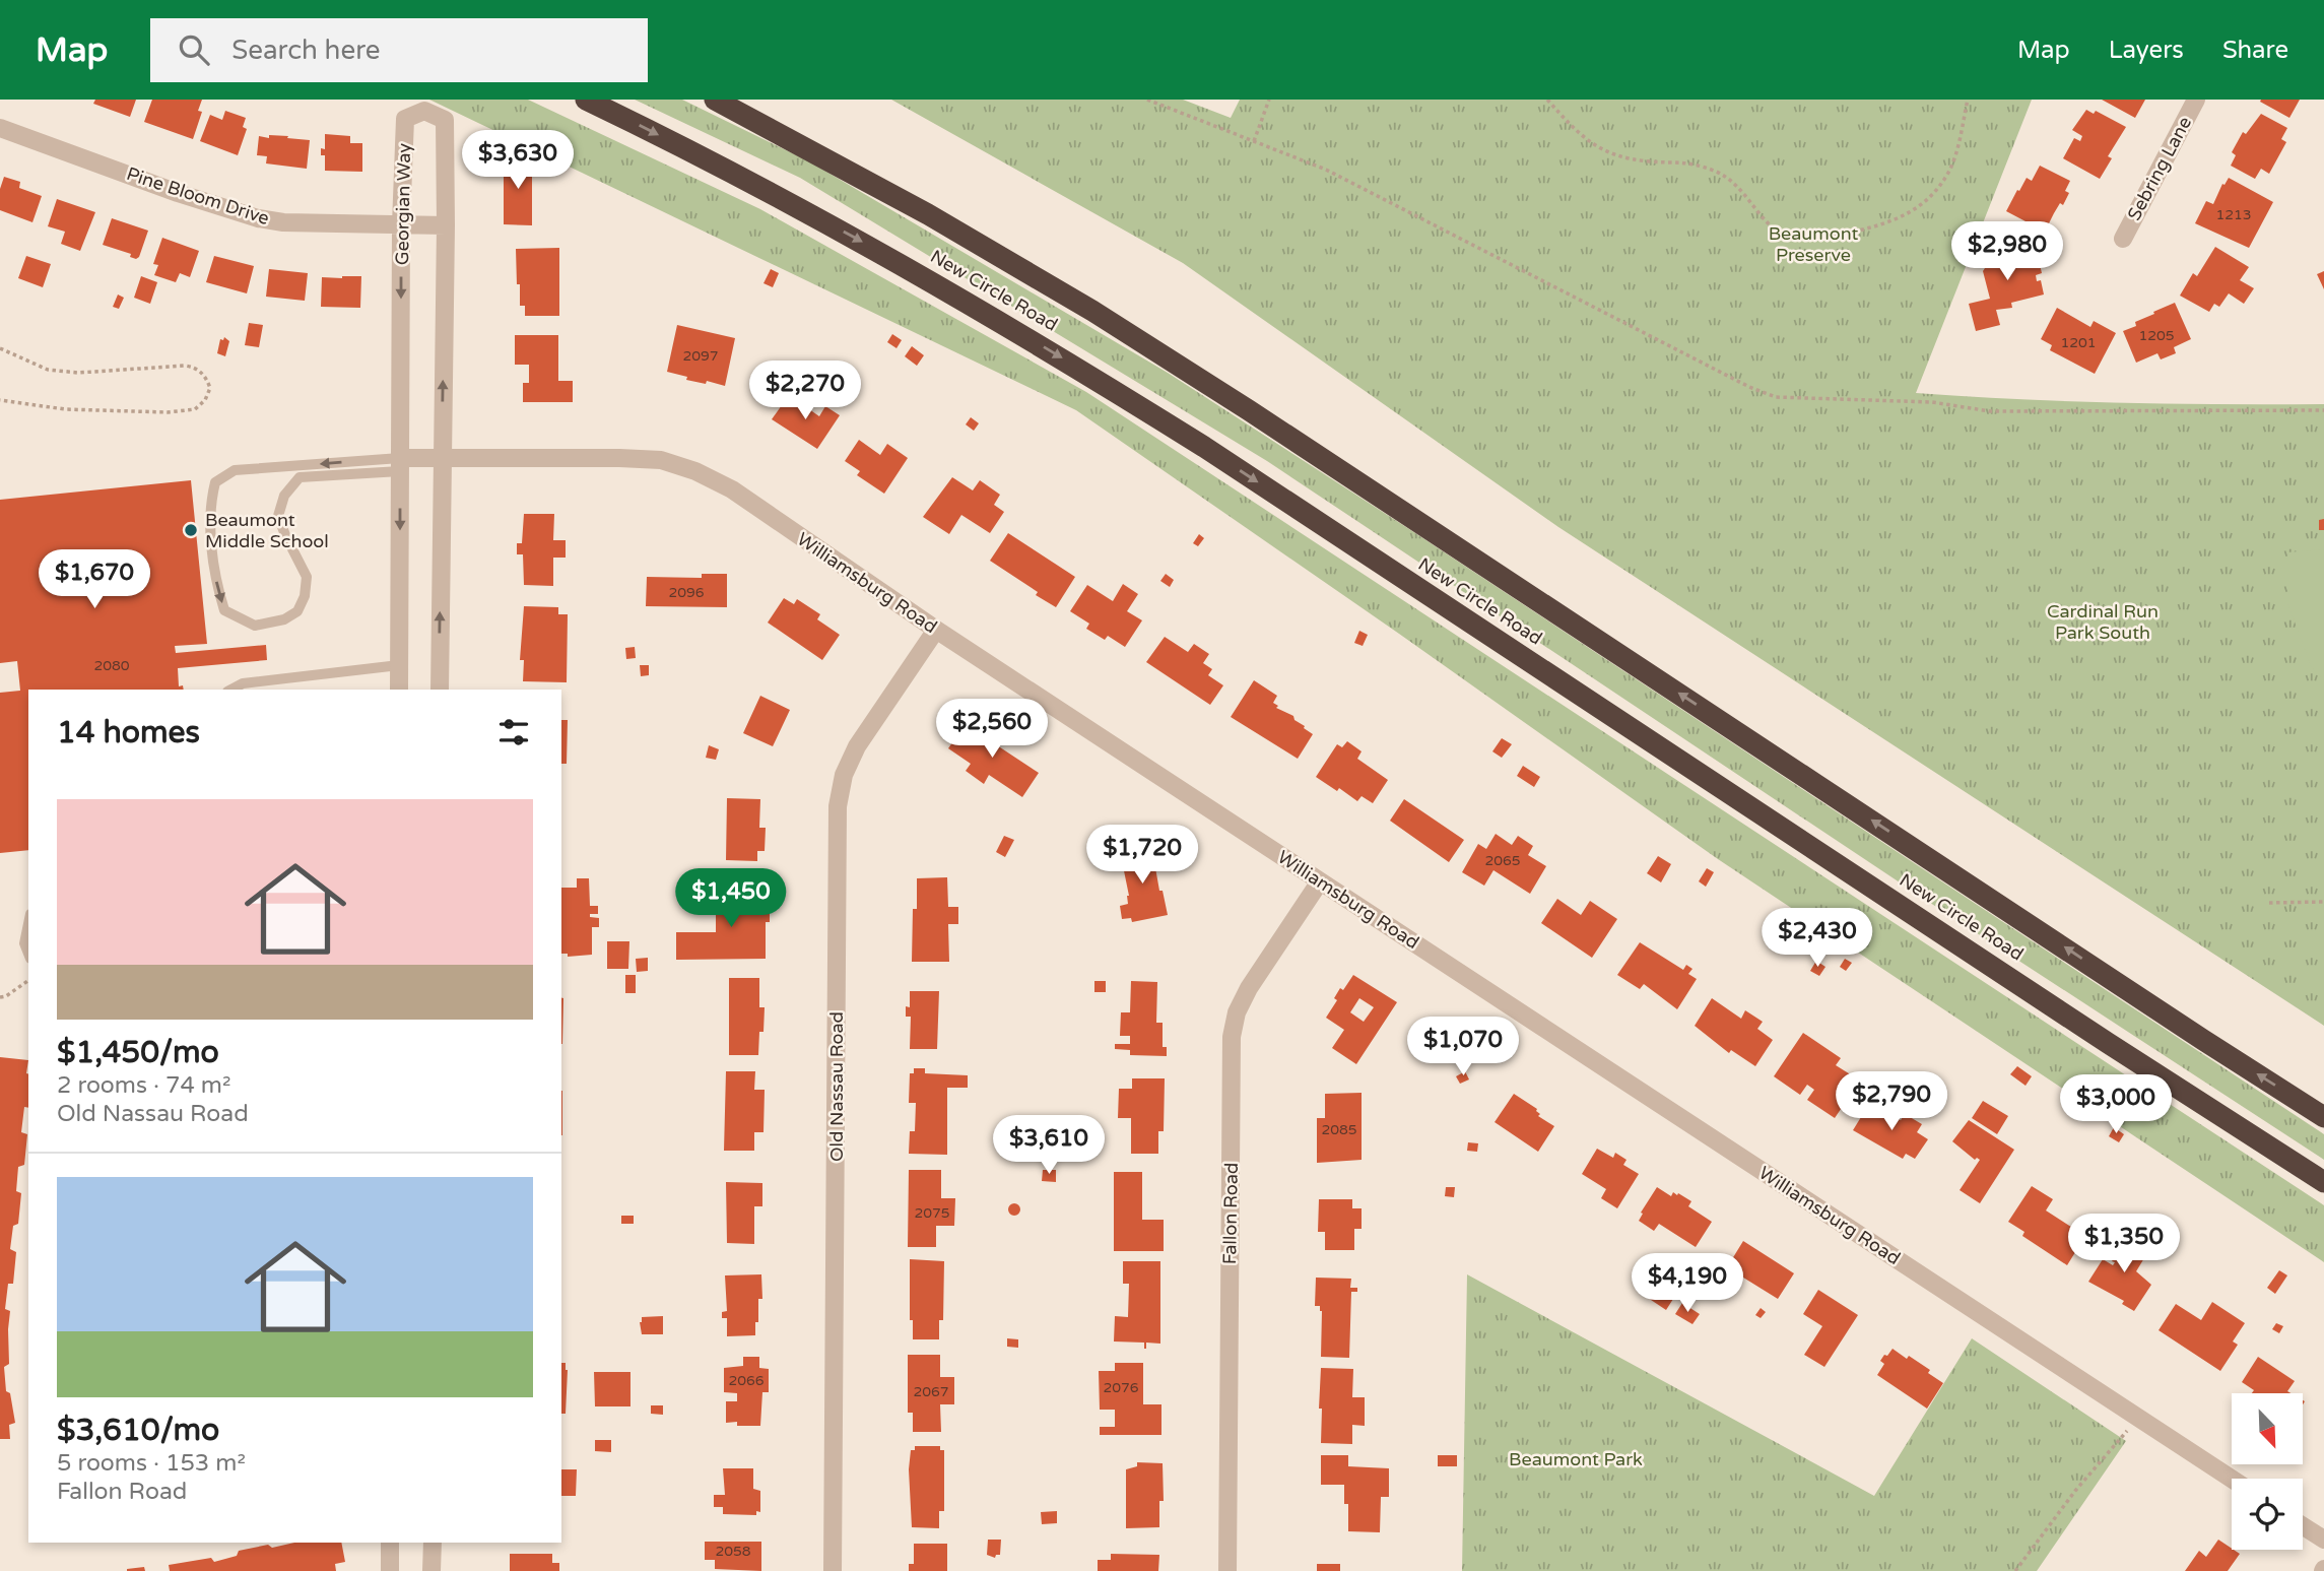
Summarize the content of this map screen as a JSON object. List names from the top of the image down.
{
  "streets": {
    "highway": ["New Circle Road"],
    "street": [
      "Sebring Lane",
      "Pine Bloom Drive",
      "Georgian Way",
      "Williamsburg Road",
      "Old Nassau Road",
      "Fallon Road"
    ]
  },
  "crossings": [
    ["Pine Bloom Drive", "Georgian Way"],
    ["Georgian Way", "Williamsburg Road"],
    ["Williamsburg Road", "Old Nassau Road"],
    ["Williamsburg Road", "Fallon Road"]
  ],
  "parks": ["Beaumont Preserve", "Cardinal Run Park South", "Beaumont Park"],
  "places": ["Beaumont Middle School"],
  "house_numbers": [
    "1213",
    "1205",
    "1201",
    "2097",
    "2096",
    "2080",
    "2065",
    "2085",
    "2075",
    "2066",
    "2076",
    "2067",
    "2058"
  ],
  "north": "bottom right",
  "page": {
    "header": "Map",
    "search": "Search here",
    "nav": ["Map", "Layers", "Share"],
    "price": [
      "$3,630",
      "$2,980",
      "$2,270",
      "$1,670",
      "$2,560",
      "$1,720",
      "$1,450",
      "$2,430",
      "$1,070",
      "$2,790",
      "$3,000",
      "$3,610",
      "$1,350",
      "$4,190"
    ],
    "heading": "14 homes",
    "list": [
      {
        "name": "$1,450/mo",
        "note": "2 rooms · 74 m² · Old Nassau Road"
      },
      {
        "name": "$3,610/mo",
        "note": "5 rooms · 153 m² · Fallon Road"
      }
    ]
  }
}
